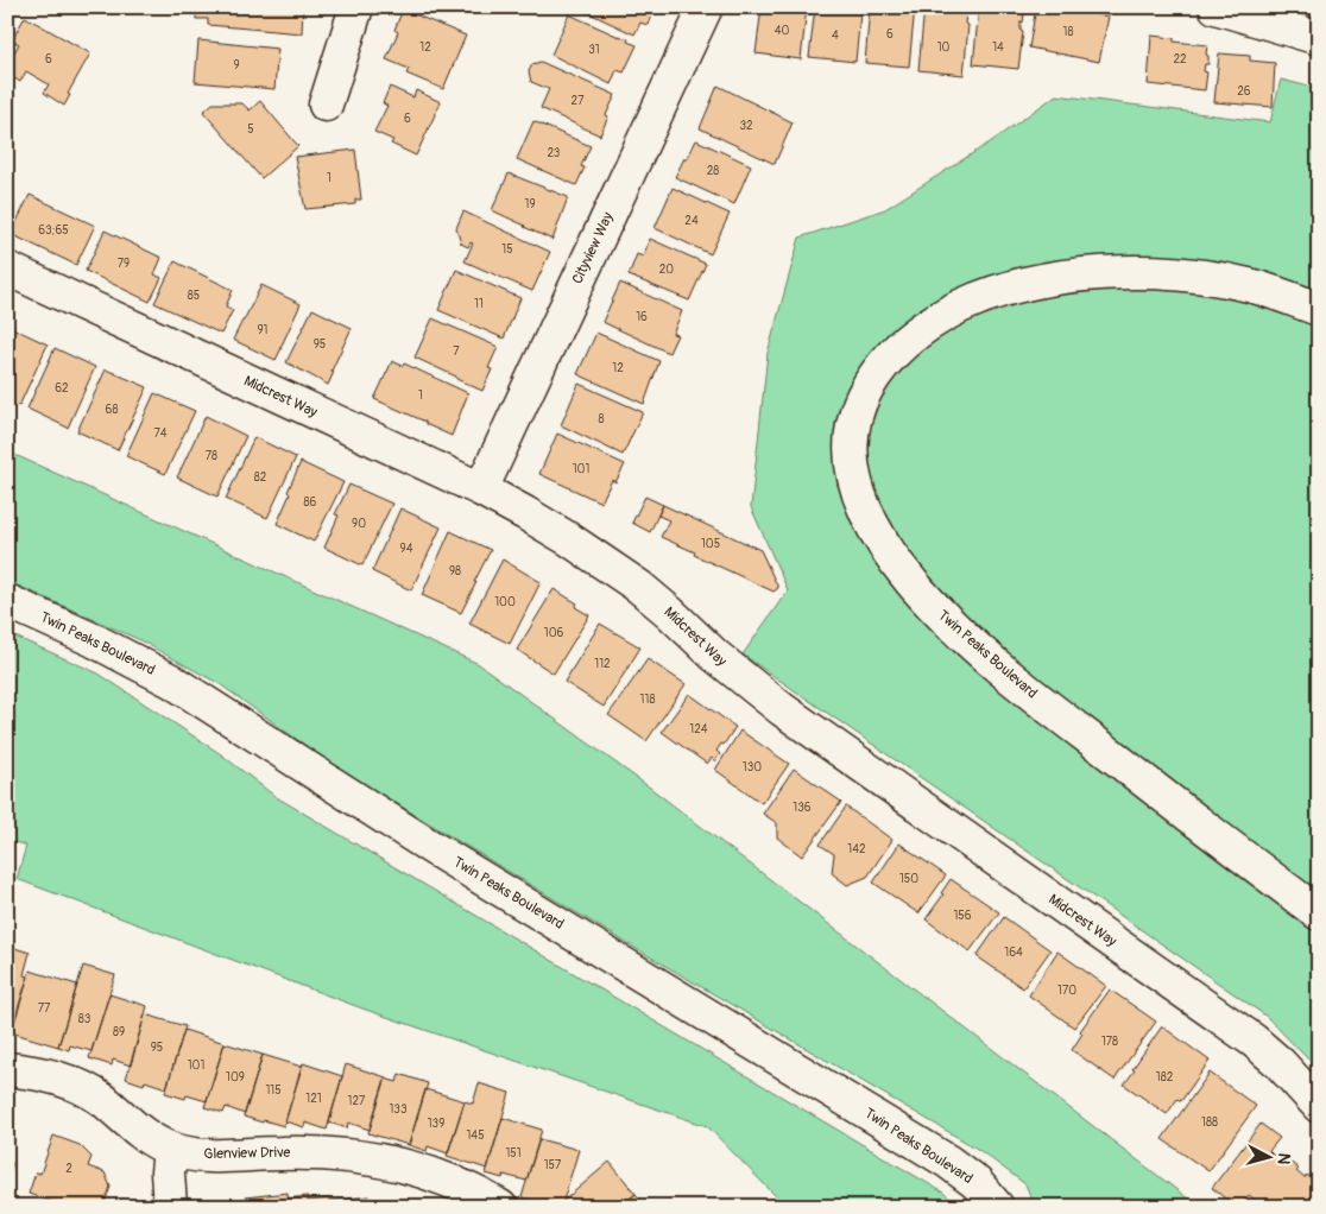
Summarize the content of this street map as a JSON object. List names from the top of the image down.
{
  "streets": {
    "street": [
      "Cityview Way",
      "Midcrest Way",
      "Twin Peaks Boulevard",
      "Glenview Drive"
    ]
  },
  "crossings": [
    ["Cityview Way", "Midcrest Way"]
  ],
  "house_numbers": [
    "40",
    "18",
    "6",
    "4",
    "12",
    "10",
    "14",
    "31",
    "6",
    "22",
    "9",
    "26",
    "27",
    "6",
    "32",
    "5",
    "23",
    "28",
    "1",
    "19",
    "24",
    "63;65",
    "15",
    "79",
    "20",
    "85",
    "11",
    "16",
    "91",
    "95",
    "7",
    "12",
    "62",
    "1",
    "68",
    "8",
    "74",
    "78",
    "101",
    "82",
    "86",
    "90",
    "105",
    "94",
    "98",
    "100",
    "106",
    "112",
    "118",
    "124",
    "130",
    "136",
    "142",
    "150",
    "156",
    "164",
    "170",
    "77",
    "83",
    "89",
    "178",
    "95",
    "101",
    "109",
    "182",
    "115",
    "121",
    "127",
    "133",
    "188",
    "139",
    "145",
    "151",
    "157",
    "2"
  ],
  "north": "right"
}
